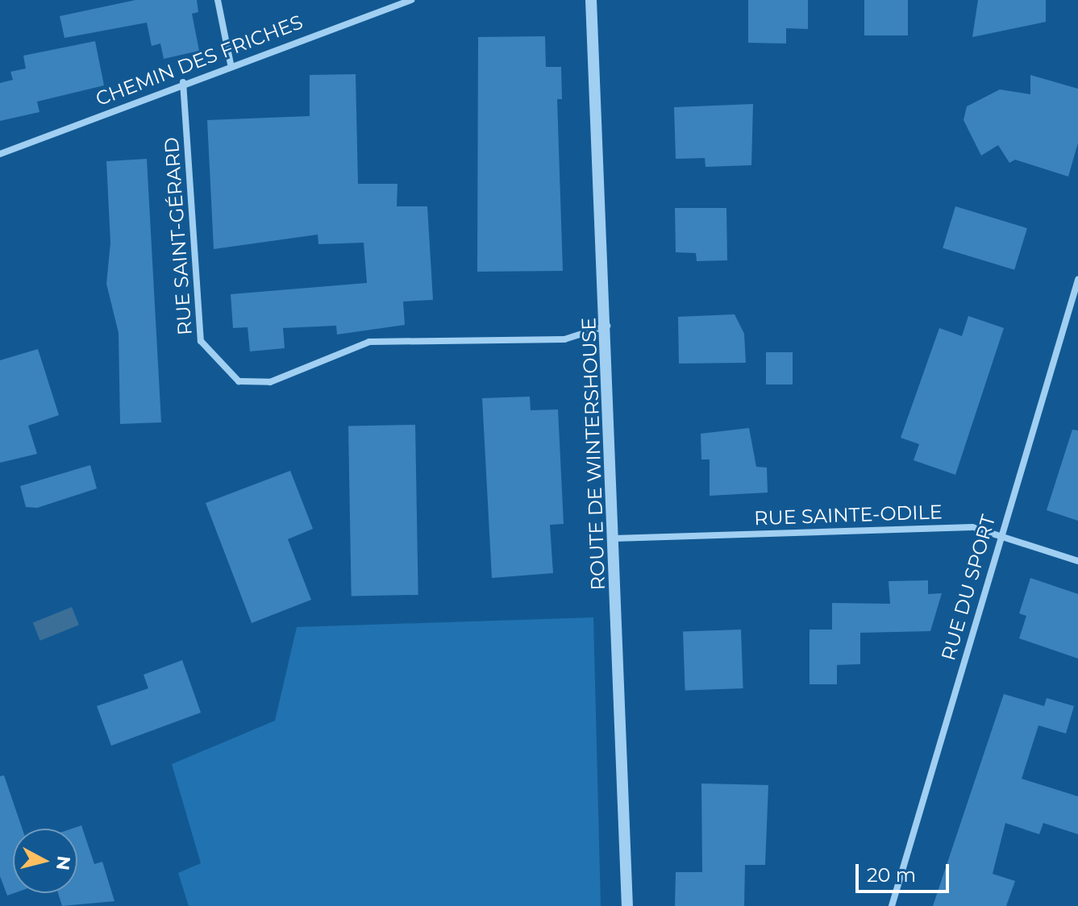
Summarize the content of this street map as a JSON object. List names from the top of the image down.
{
  "streets": {
    "street": [
      "CHEMIN DES FRICHES",
      "RUE SAINT-GÉRARD",
      "ROUTE DE WINTERSHOUSE",
      "RUE SAINTE-ODILE",
      "RUE DU SPORT"
    ]
  },
  "crossings": [
    ["CHEMIN DES FRICHES", "RUE SAINT-GÉRARD"],
    ["RUE SAINT-GÉRARD", "ROUTE DE WINTERSHOUSE"],
    ["ROUTE DE WINTERSHOUSE", "RUE SAINTE-ODILE"],
    ["RUE SAINTE-ODILE", "RUE DU SPORT"]
  ],
  "scale_bar": "20 m",
  "north": "right"
}
